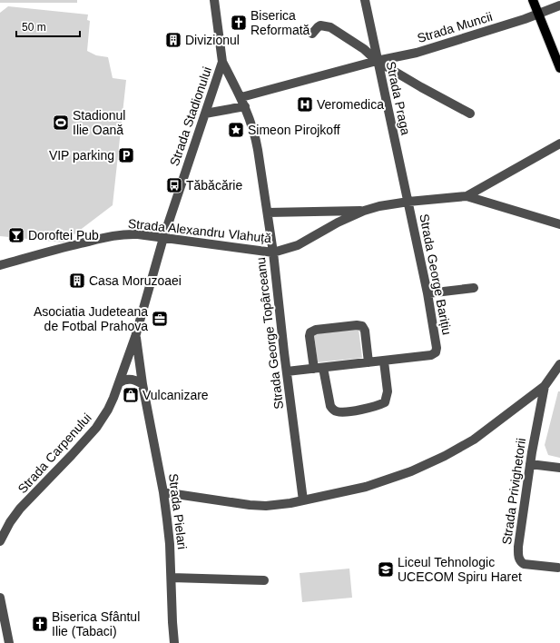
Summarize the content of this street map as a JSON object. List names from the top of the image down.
{
  "streets": {
    "street": [
      "Strada Muncii",
      "Strada Praga",
      "Strada Stadionului",
      "Strada Alexandru Vlahuță",
      "Strada George Barițiu",
      "Strada George Topârceanu",
      "Strada Carpenului",
      "Strada Privighetorii",
      "Strada Pielari"
    ]
  },
  "crossings": [
    ["Strada Muncii", "Strada Praga"],
    ["Strada Muncii", "Strada George Topârceanu"],
    ["Strada Praga", "Strada Alexandru Vlahuță"],
    ["Strada Praga", "Strada George Barițiu"],
    ["Strada Stadionului", "Strada Alexandru Vlahuță"],
    ["Strada Stadionului", "Strada George Topârceanu"],
    ["Strada Stadionului", "Strada Pielari"],
    ["Strada Alexandru Vlahuță", "Strada George Barițiu"],
    ["Strada Alexandru Vlahuță", "Strada George Topârceanu"],
    ["Strada Alexandru Vlahuță", "Strada Pielari"],
    ["Strada Carpenului", "Strada Pielari"]
  ],
  "places": {
    "church": ["Biserica Reformată", "Biserica Sfântul Ilie (Tabaci)"],
    "building": ["Divizionul", "Casa Moruzoaei"],
    "hospital": ["Veromedica"],
    "sports": ["Stadionul Ilie Oană"],
    "place": ["Simeon Pirojkoff"],
    "parking": ["VIP parking"],
    "bus stop": ["Tăbăcărie"],
    "bar": ["Doroftei Pub"],
    "office": ["Asociatia Judeteana de Fotbal Prahova"],
    "shop": ["Vulcanizare"],
    "school or university": ["Liceul Tehnologic UCECOM Spiru Haret"]
  },
  "scale_bar": "50 m"
}
